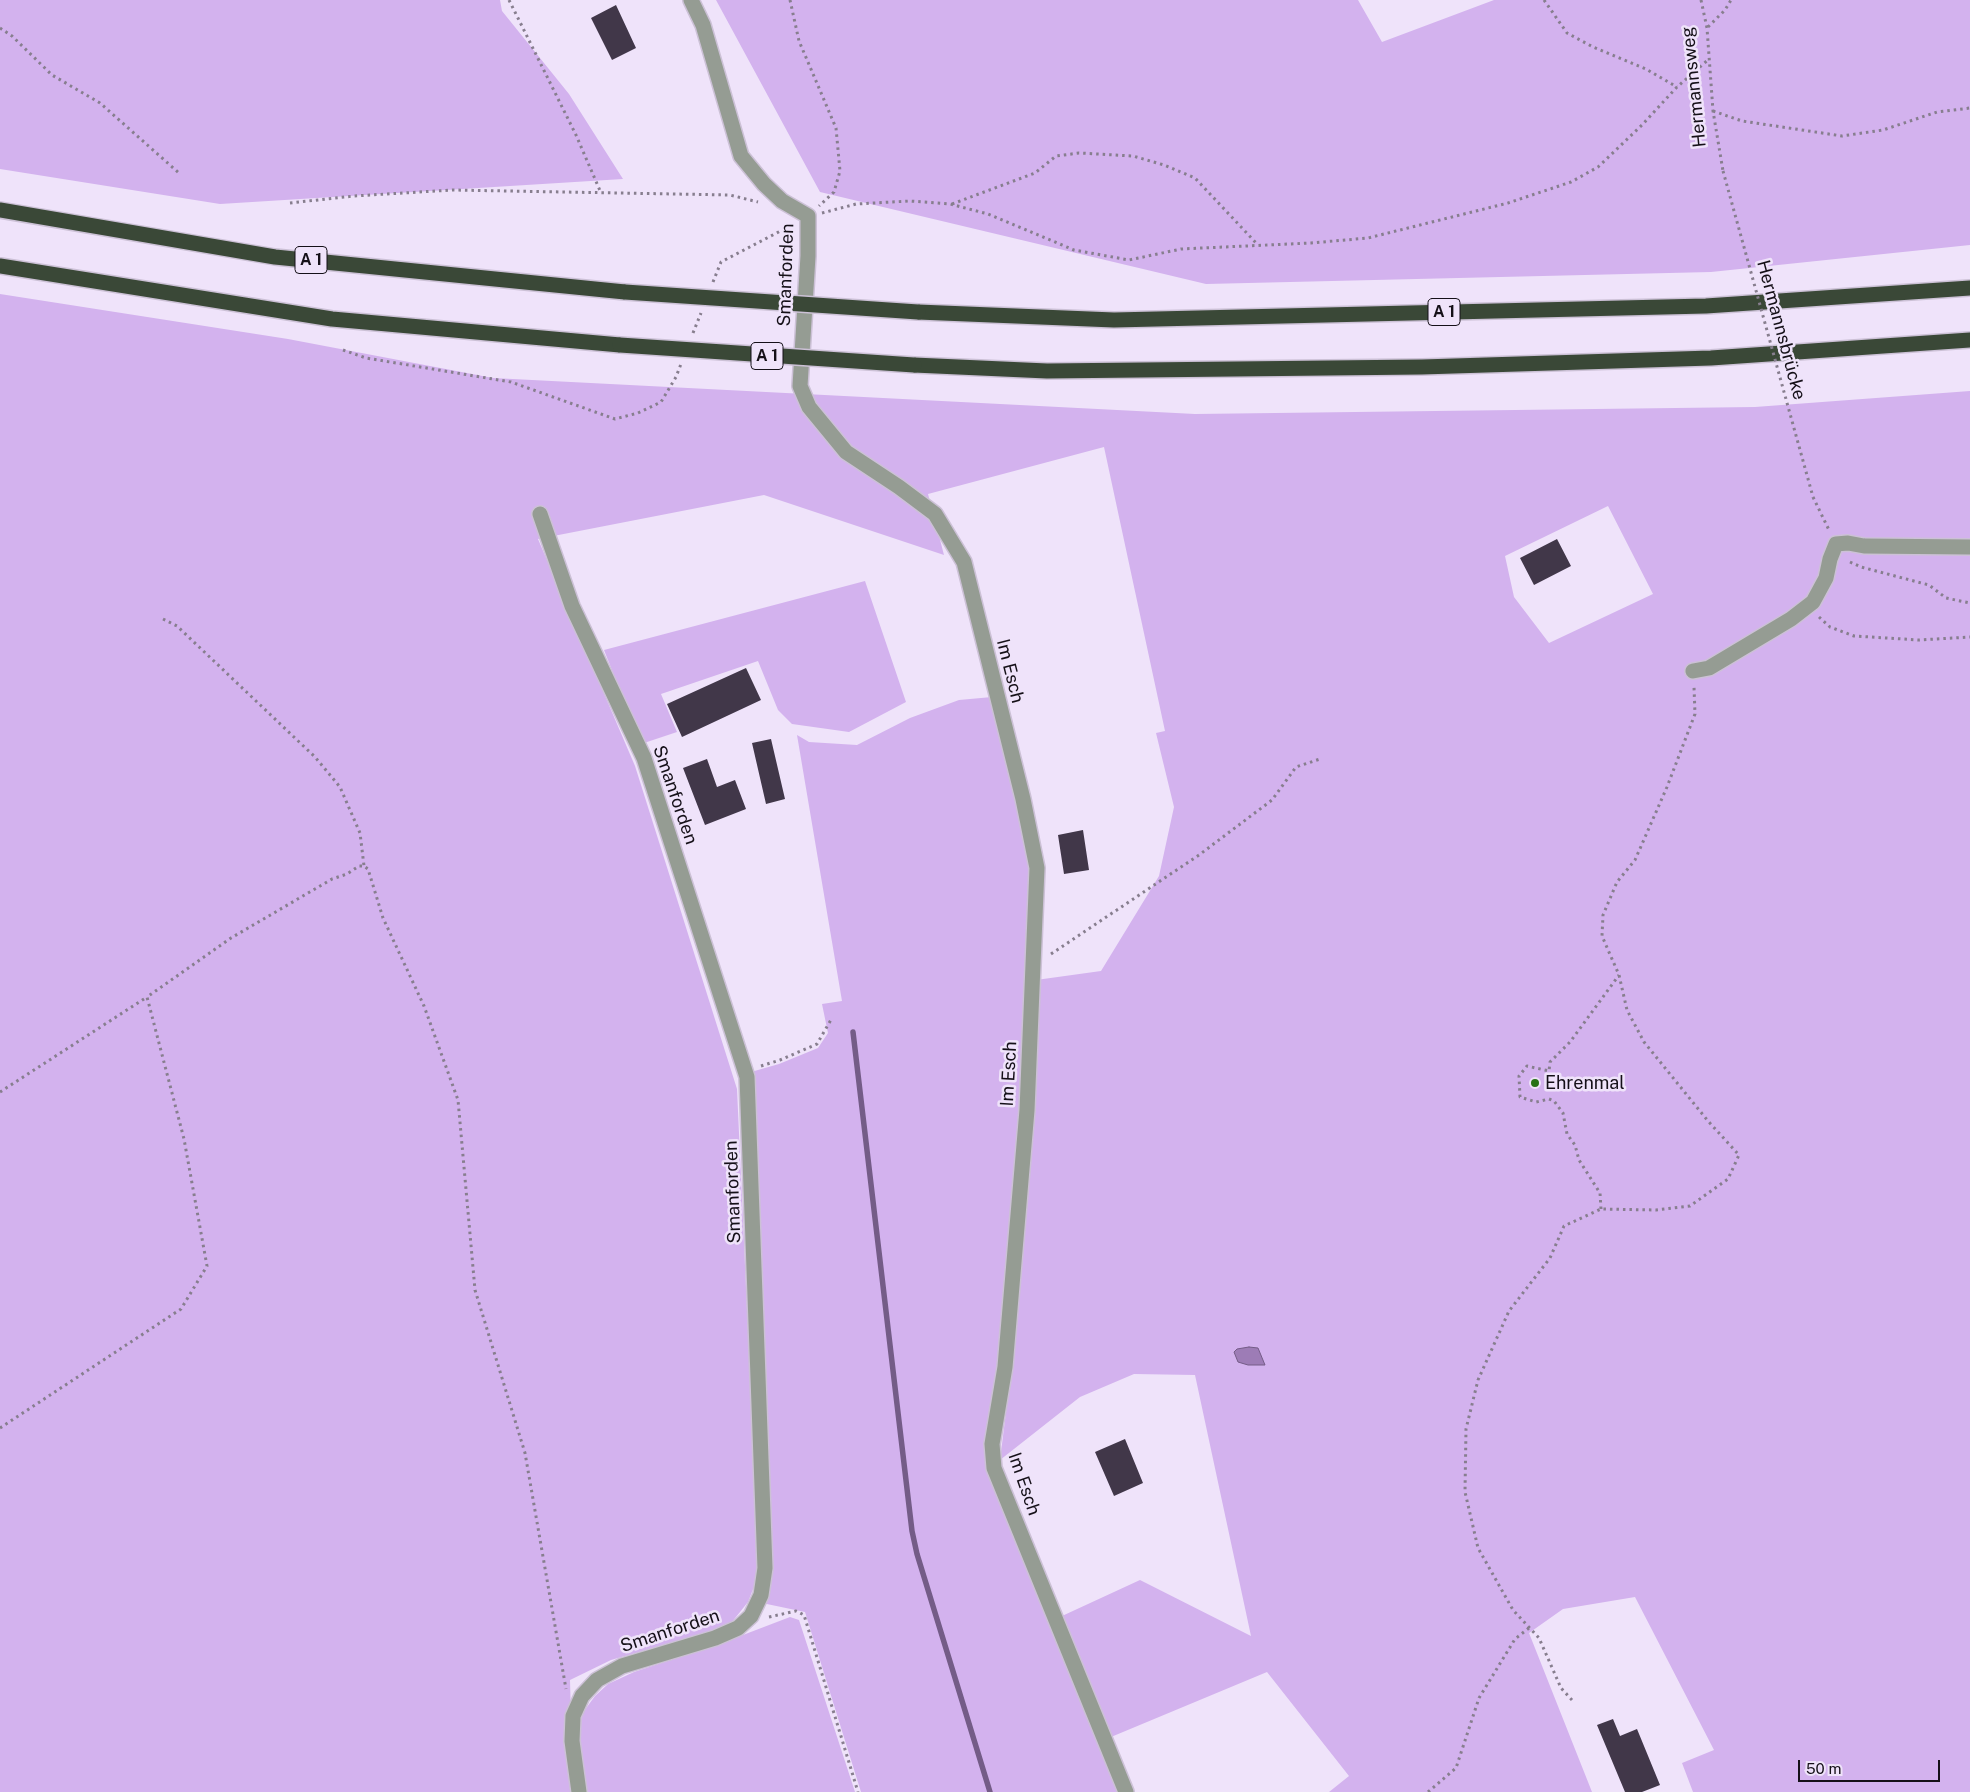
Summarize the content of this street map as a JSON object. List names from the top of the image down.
{
  "streets": {
    "highway": ["A 1"],
    "street": ["Smanforden", "Im Esch"],
    "path": ["Hermannsweg", "Hermannsbrücke"]
  },
  "crossings": [
    ["Hermannsweg", "Hermannsbrücke"],
    ["Smanforden", "Im Esch"]
  ],
  "places": ["Ehrenmal"],
  "scale_bar": "50 m"
}
